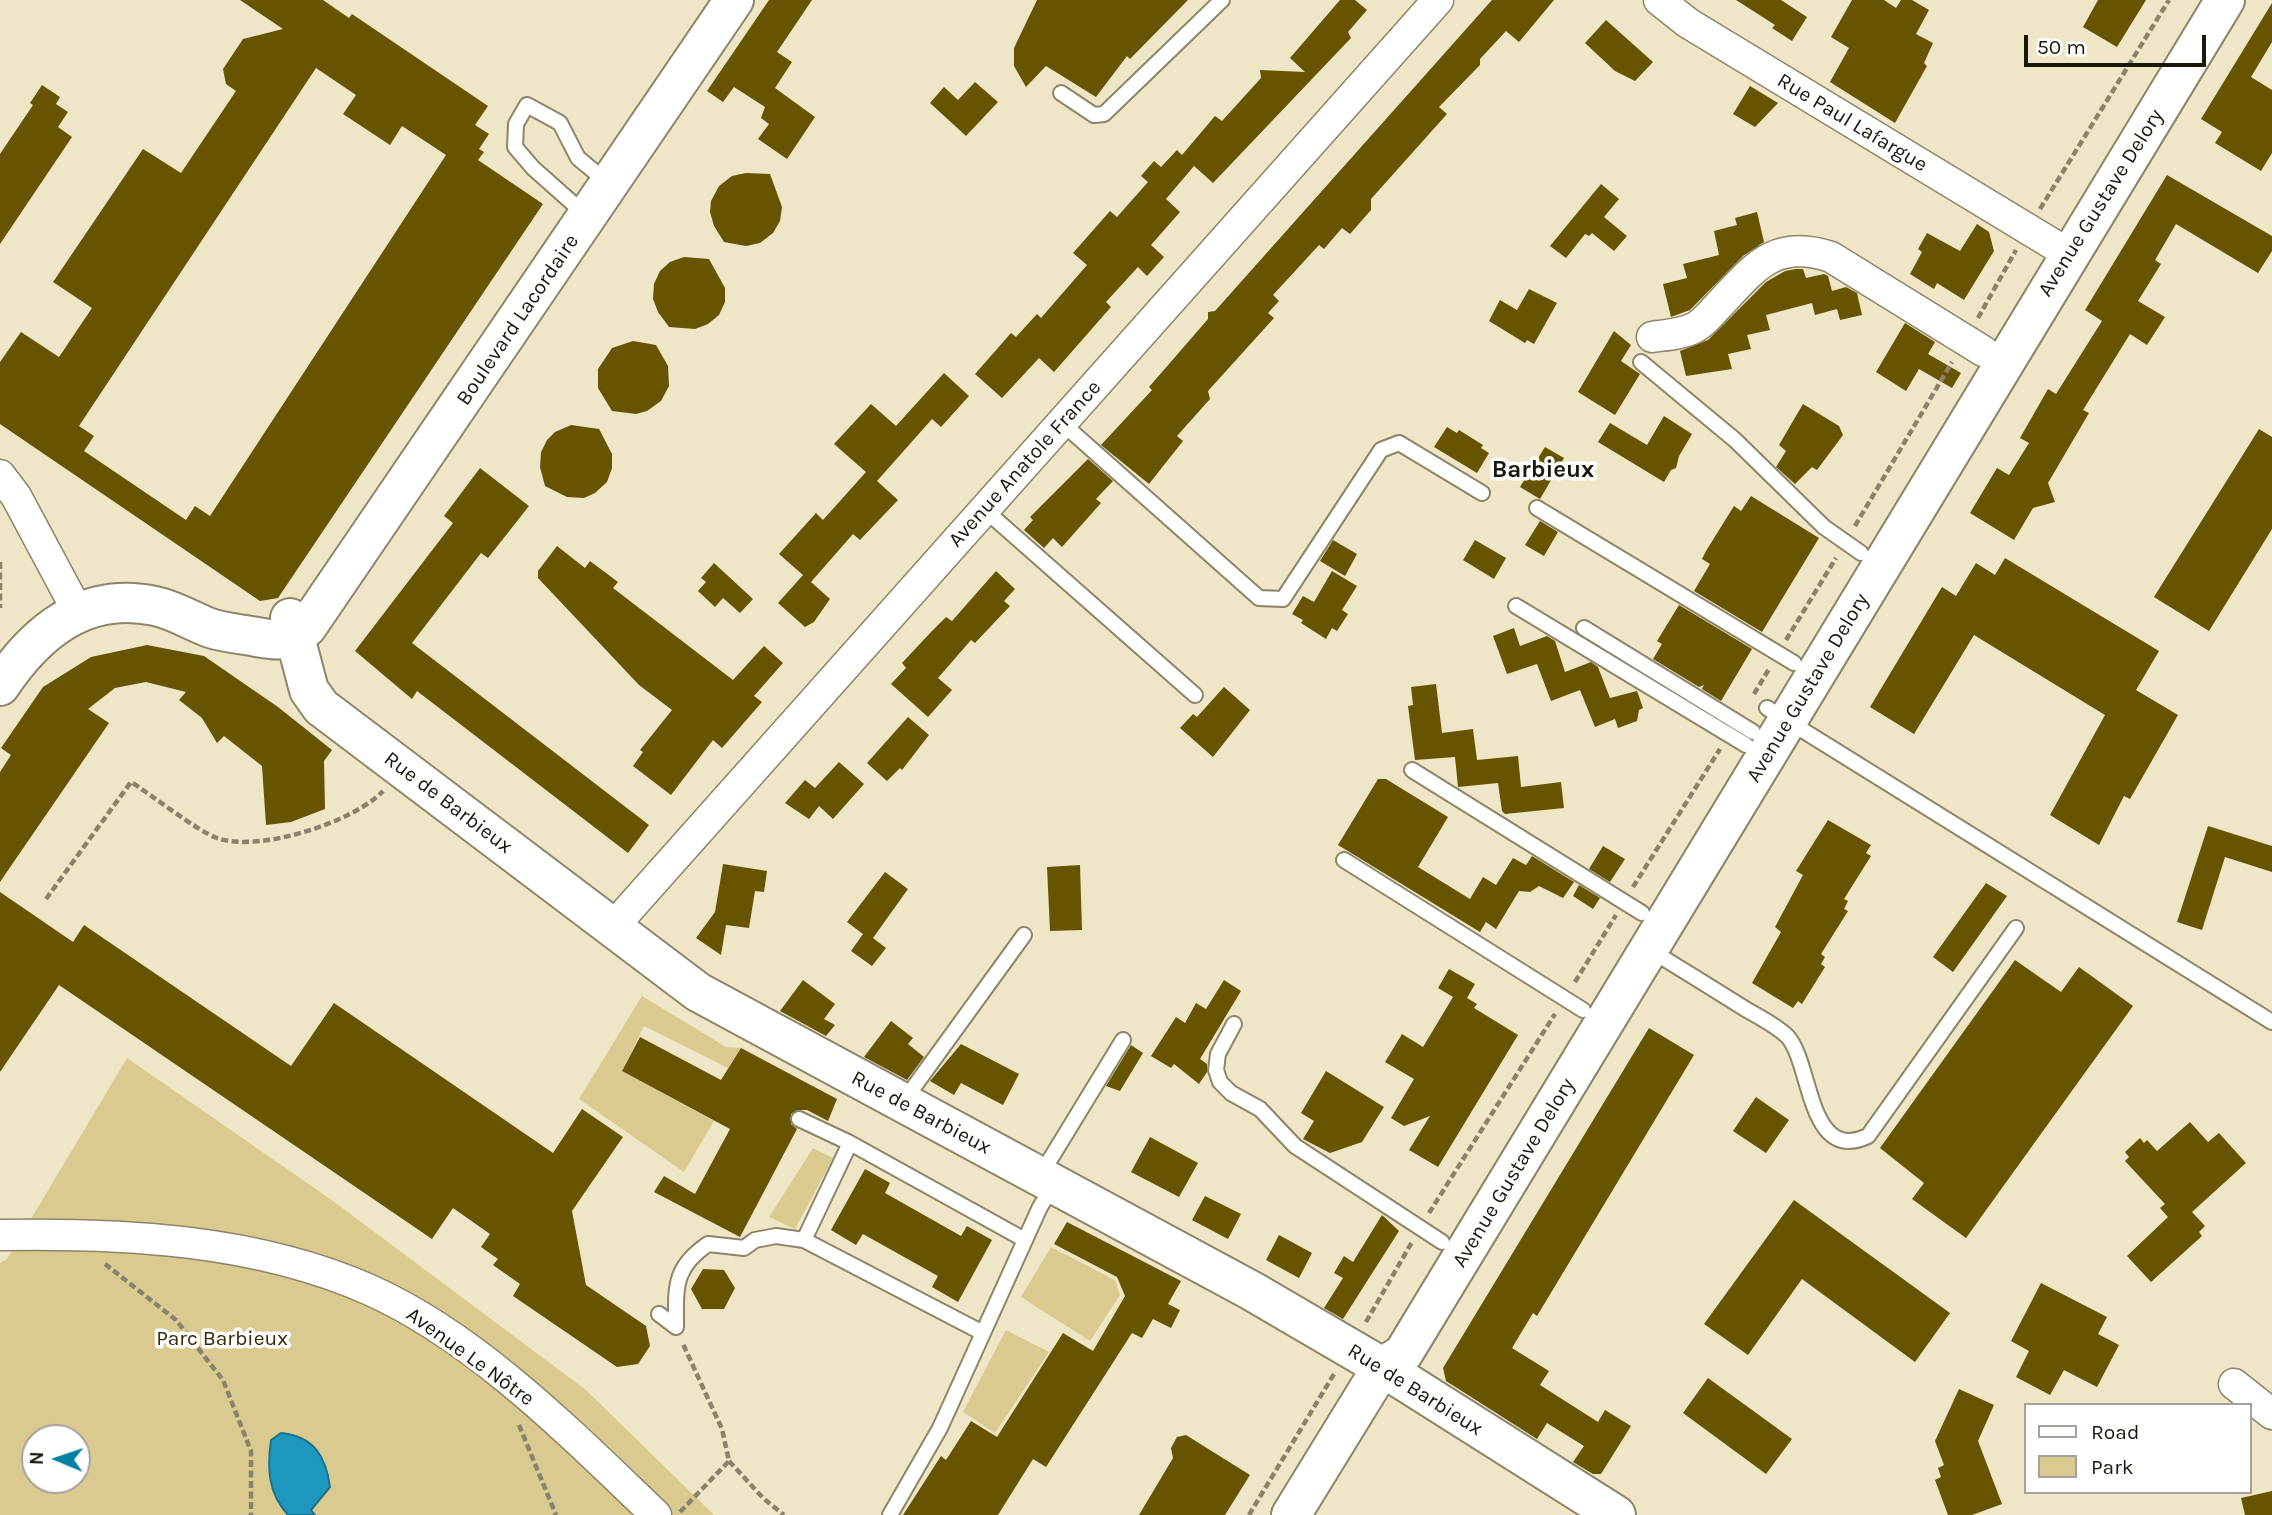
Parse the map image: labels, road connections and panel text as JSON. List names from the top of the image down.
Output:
{
  "streets": {
    "main road": ["Avenue Gustave Delory", "Boulevard Lacordaire", "Rue de Barbieux"],
    "street": ["Rue Paul Lafargue", "Avenue Anatole France", "Avenue Le Nôtre"]
  },
  "crossings": [
    ["Rue Paul Lafargue", "Avenue Gustave Delory"],
    ["Avenue Gustave Delory", "Rue de Barbieux"],
    ["Boulevard Lacordaire", "Rue de Barbieux"],
    ["Avenue Anatole France", "Rue de Barbieux"]
  ],
  "districts": ["Barbieux"],
  "parks": ["Parc Barbieux"],
  "legend": ["Road", "Park"],
  "scale_bar": "50 m",
  "north": "left"
}
